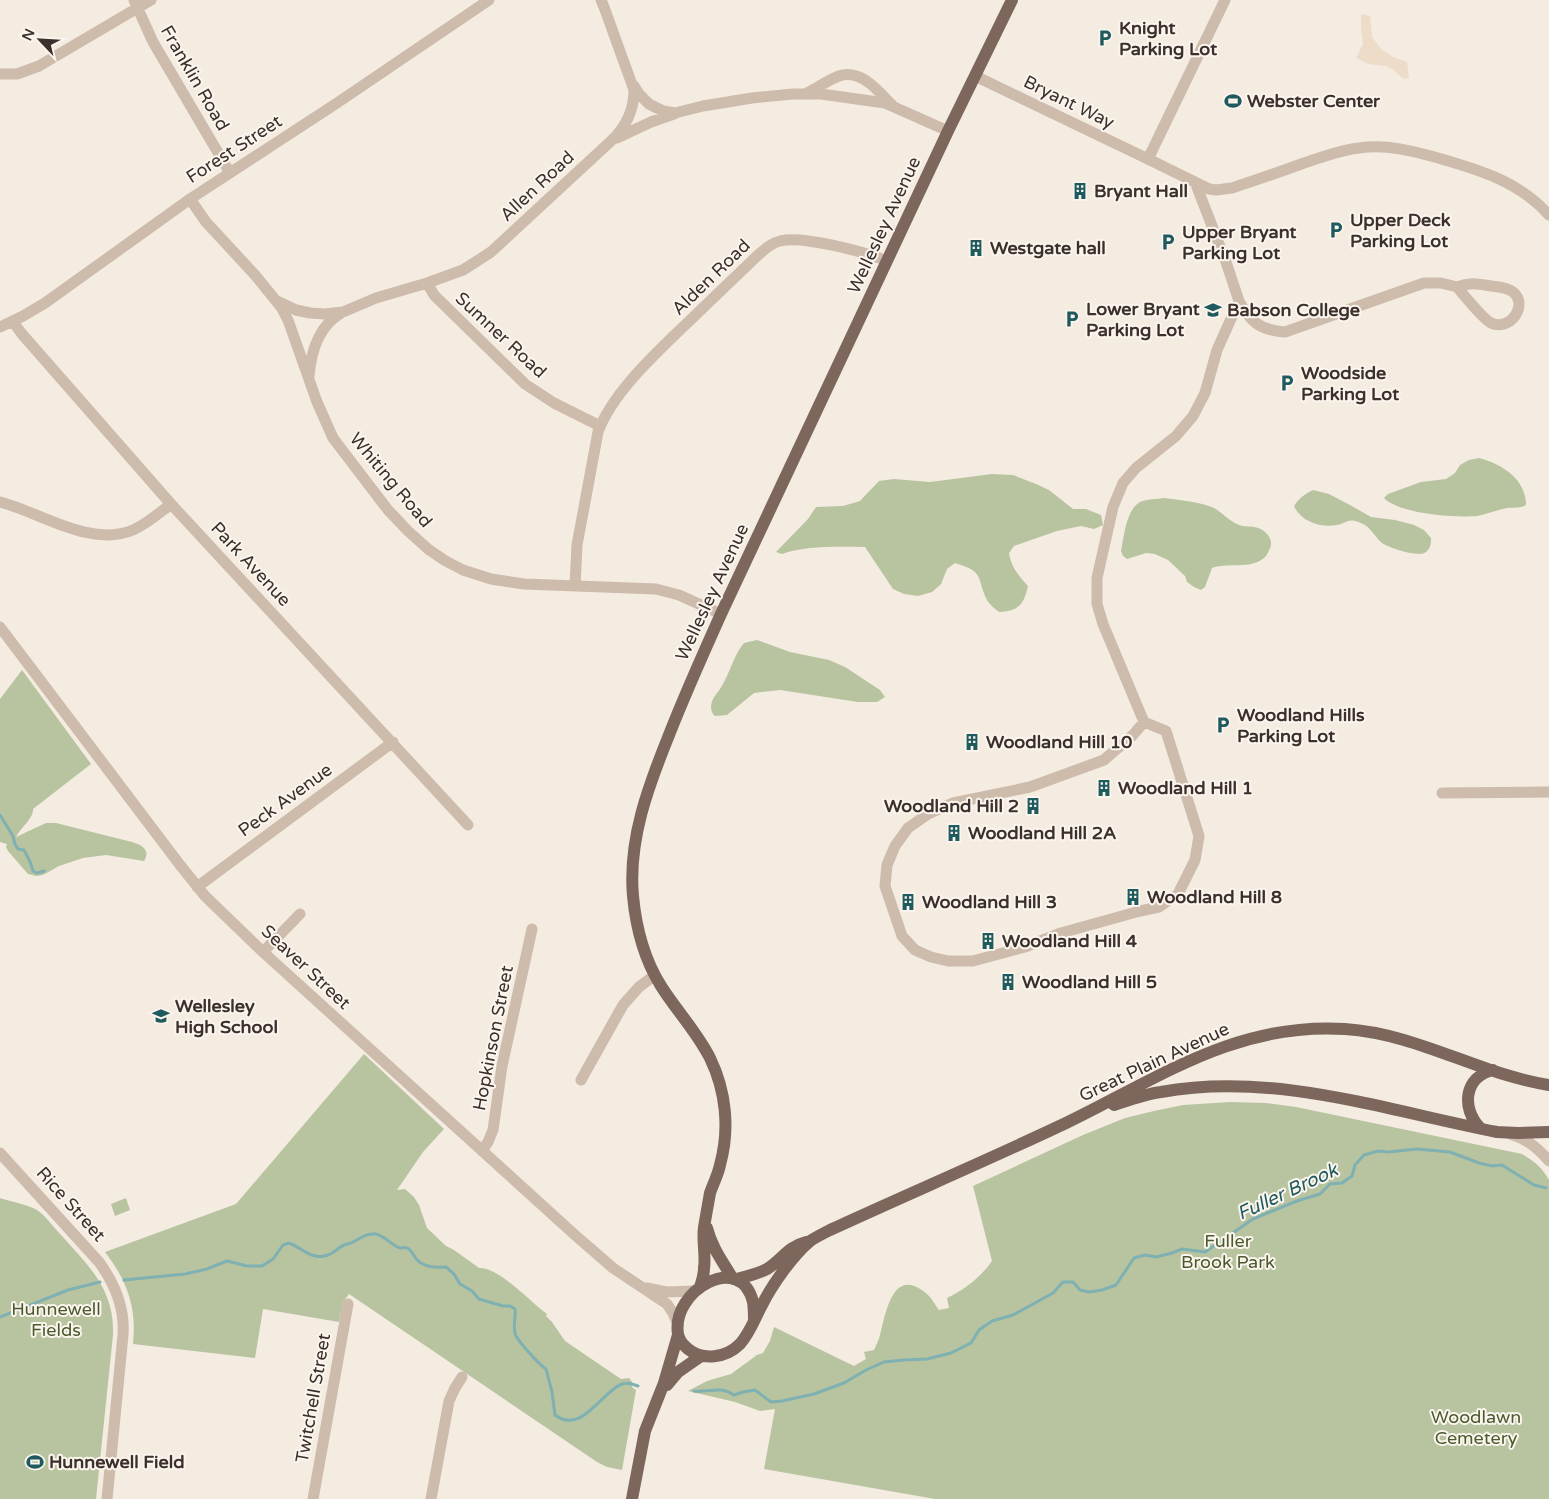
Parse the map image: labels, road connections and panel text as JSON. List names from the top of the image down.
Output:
{
  "streets": {
    "main road": ["Wellesley Avenue", "Great Plain Avenue"],
    "street": [
      "Franklin Road",
      "Bryant Way",
      "Forest Street",
      "Allen Road",
      "Alden Road",
      "Sumner Road",
      "Whiting Road",
      "Park Avenue",
      "Peck Avenue",
      "Seaver Street",
      "Hopkinson Street",
      "Rice Street",
      "Twitchell Street"
    ]
  },
  "crossings": [
    ["Franklin Road", "Forest Street"],
    ["Bryant Way", "Wellesley Avenue"],
    ["Forest Street", "Whiting Road"],
    ["Forest Street", "Park Avenue"],
    ["Allen Road", "Sumner Road"],
    ["Allen Road", "Whiting Road"],
    ["Wellesley Avenue", "Alden Road"],
    ["Wellesley Avenue", "Whiting Road"],
    ["Wellesley Avenue", "Seaver Street"],
    ["Wellesley Avenue", "Great Plain Avenue"],
    ["Alden Road", "Sumner Road"],
    ["Park Avenue", "Peck Avenue"],
    ["Peck Avenue", "Seaver Street"],
    ["Seaver Street", "Hopkinson Street"],
    ["Seaver Street", "Great Plain Avenue"]
  ],
  "water": ["Fuller Brook"],
  "parks": ["Fuller Brook Park", "Hunnewell Fields", "Woodlawn Cemetery"],
  "places": {
    "parking": [
      "Knight Parking Lot",
      "Upper Deck Parking Lot",
      "Upper Bryant Parking Lot",
      "Lower Bryant Parking Lot",
      "Woodside Parking Lot",
      "Woodland Hills Parking Lot"
    ],
    "sports": ["Webster Center", "Hunnewell Field"],
    "building": [
      "Bryant Hall",
      "Westgate hall",
      "Woodland Hill 10",
      "Woodland Hill 1",
      "Woodland Hill 2",
      "Woodland Hill 2A",
      "Woodland Hill 8",
      "Woodland Hill 3",
      "Woodland Hill 4",
      "Woodland Hill 5"
    ],
    "school or university": ["Babson College", "Wellesley High School"]
  },
  "north": "top left"
}
